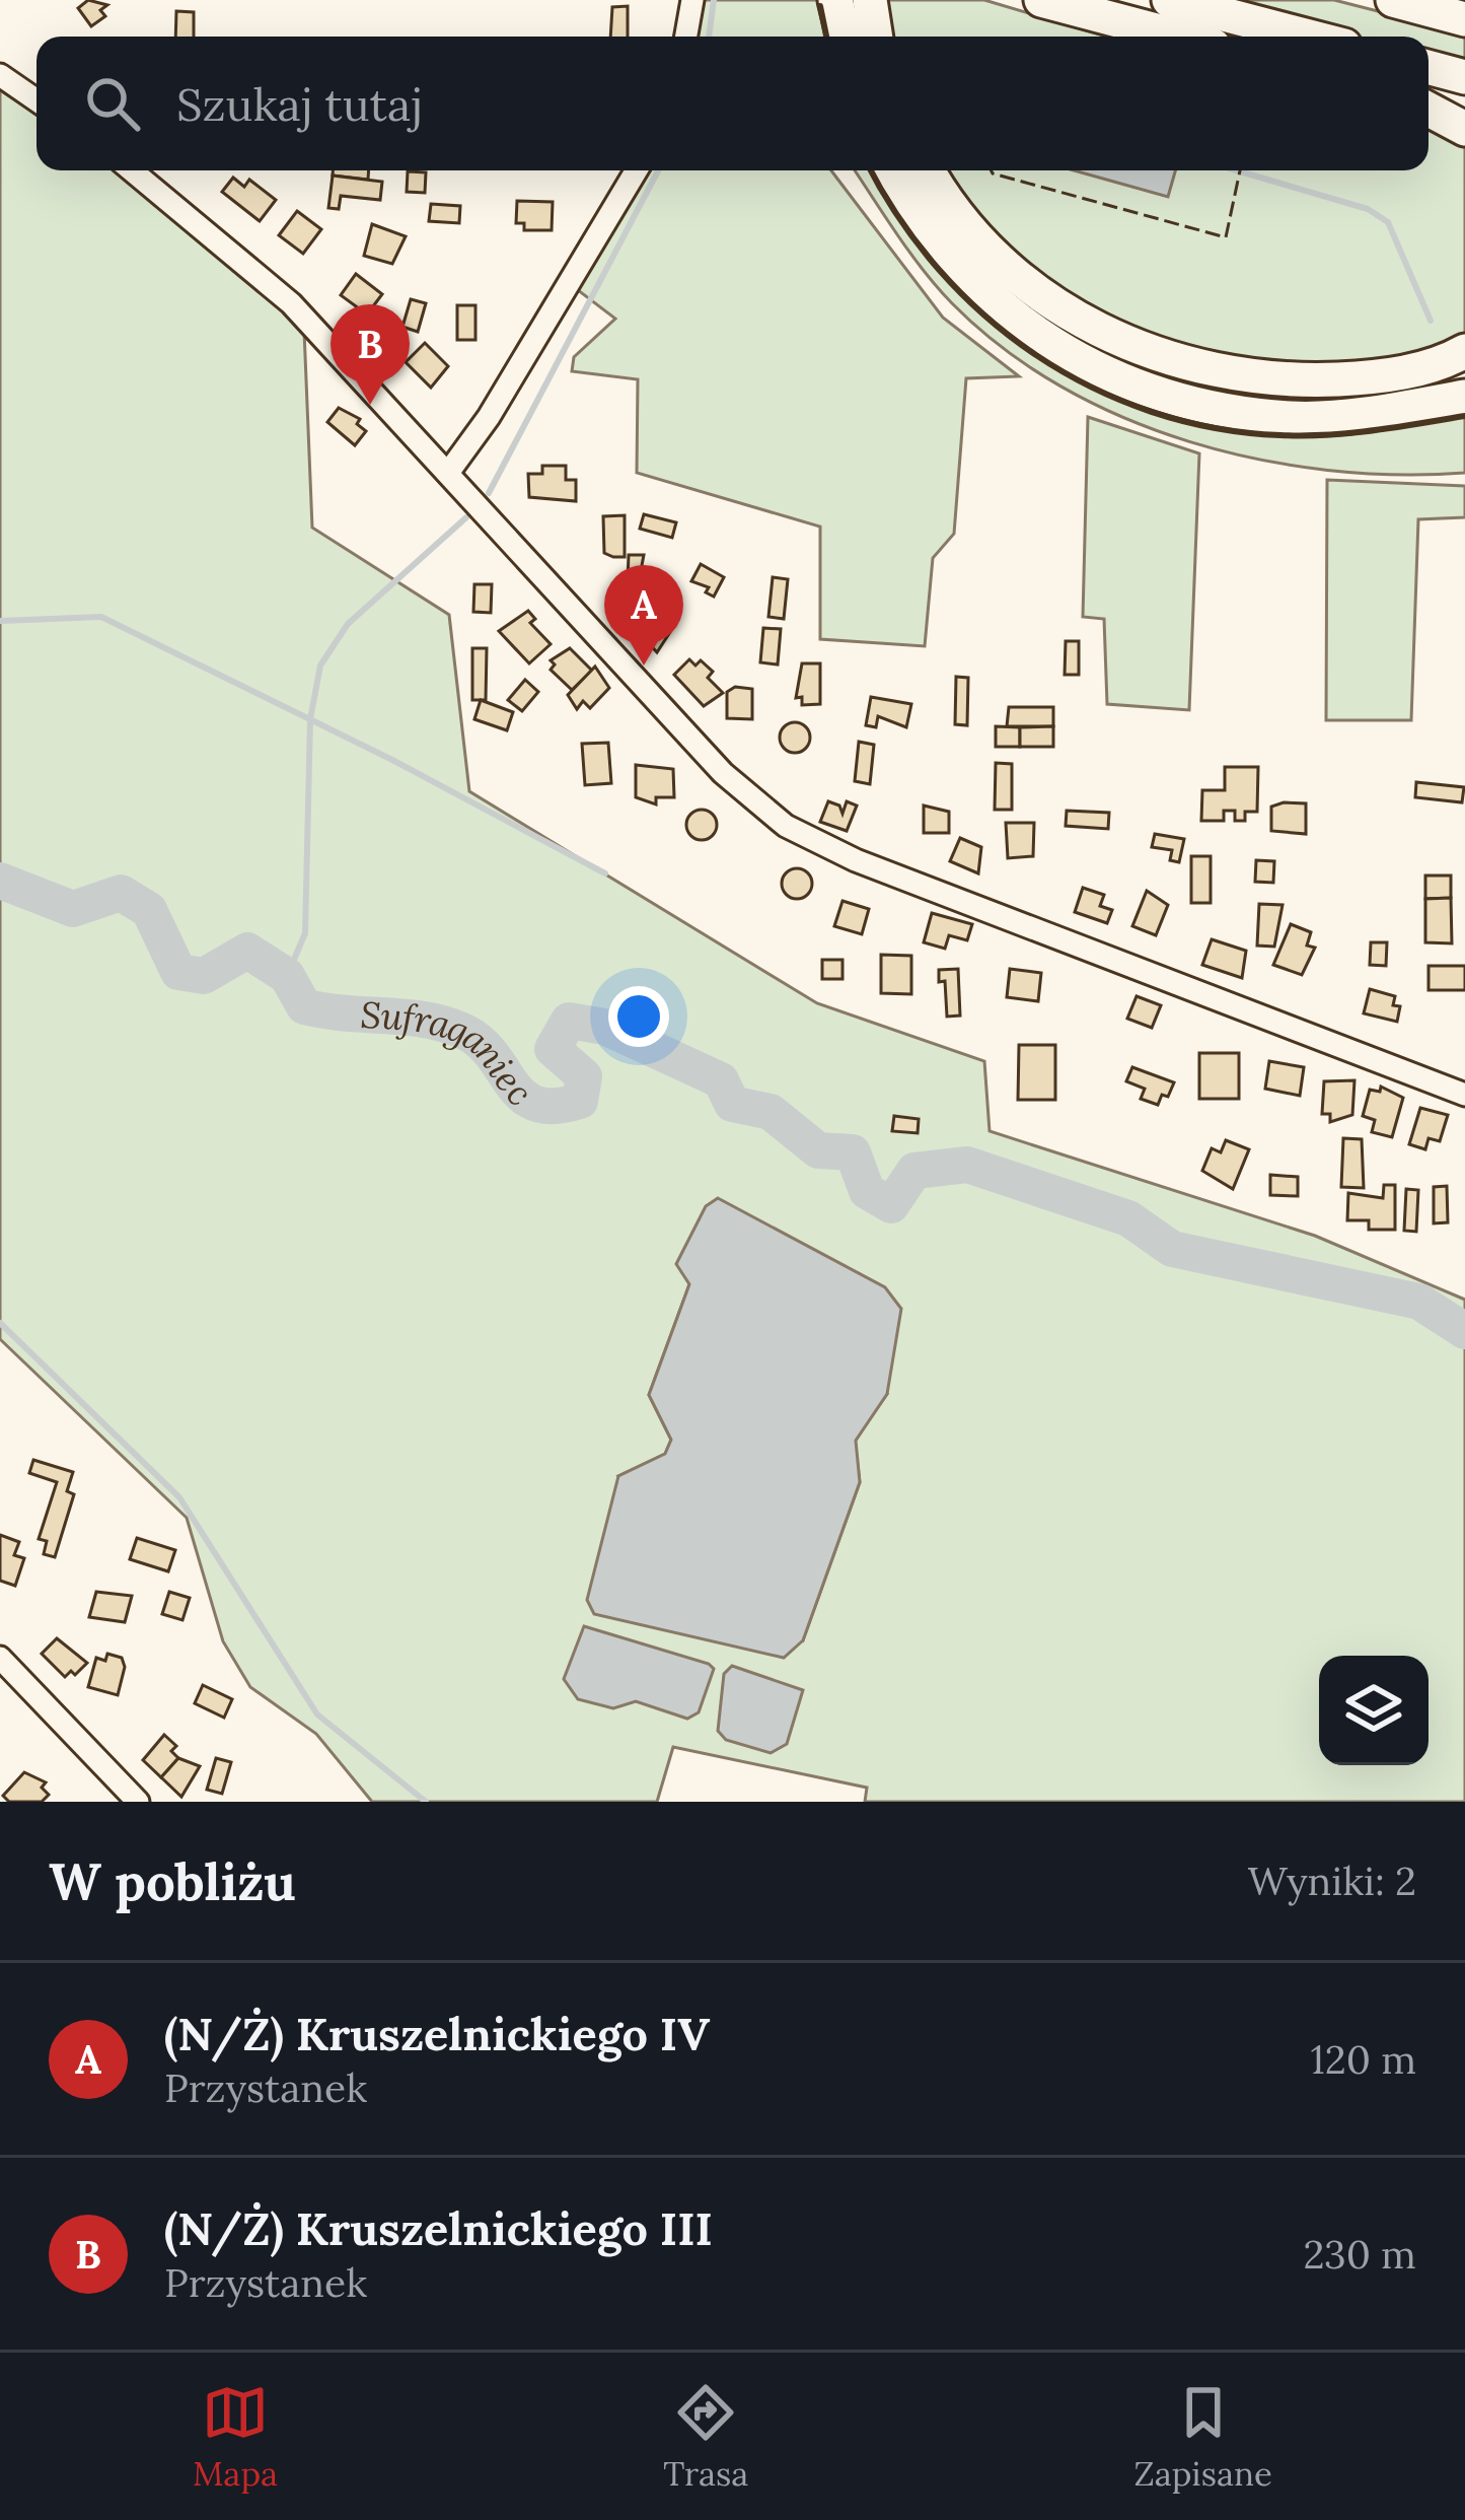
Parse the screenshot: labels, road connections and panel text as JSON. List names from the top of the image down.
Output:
{
  "water": ["Sufraganiec"],
  "page": {
    "search": "Szukaj tutaj",
    "pins": ["B", "A"],
    "heading": ["W pobliżu", "Wyniki: 2"],
    "list": [
      {
        "mark": "A",
        "name": "(N/Ż) Kruszelnickiego IV",
        "note": "Przystanek",
        "value": "120 m"
      },
      {
        "mark": "B",
        "name": "(N/Ż) Kruszelnickiego III",
        "note": "Przystanek",
        "value": "230 m"
      }
    ],
    "nav": ["Mapa", "Trasa", "Zapisane"]
  }
}
